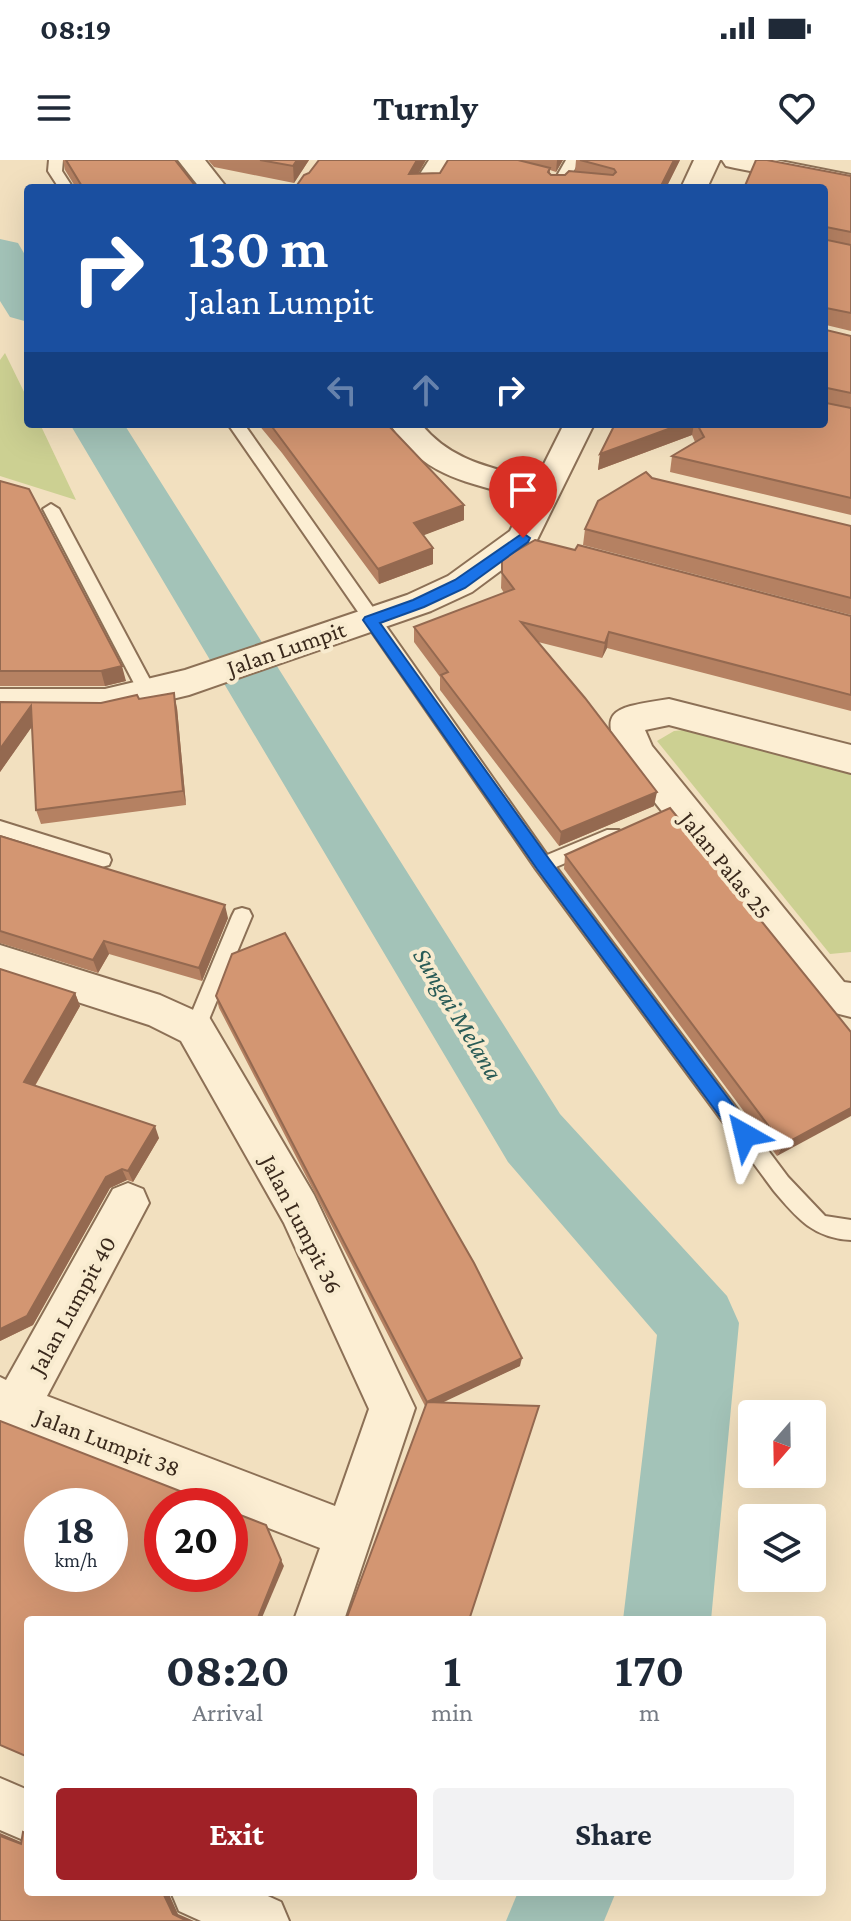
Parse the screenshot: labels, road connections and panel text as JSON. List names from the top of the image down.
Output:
{
  "streets": {
    "street": [
      "Jalan Lumpit",
      "Jalan Palas 25",
      "Jalan Lumpit 36",
      "Jalan Lumpit 40",
      "Jalan Lumpit 38"
    ]
  },
  "crossings": [
    ["Jalan Lumpit 36", "Jalan Lumpit 38"],
    ["Jalan Lumpit 40", "Jalan Lumpit 38"]
  ],
  "water": ["Sungai Melana"],
  "north": "bottom",
  "page": {
    "status": "08:19",
    "header": "Turnly",
    "turn": ["130 m", "Jalan Lumpit"],
    "speed": "18 km/h",
    "limit": "20",
    "eta": [
      "08:20",
      "Arrival",
      "1",
      "min",
      "170",
      "m"
    ],
    "buttons": ["Exit", "Share"]
  }
}
